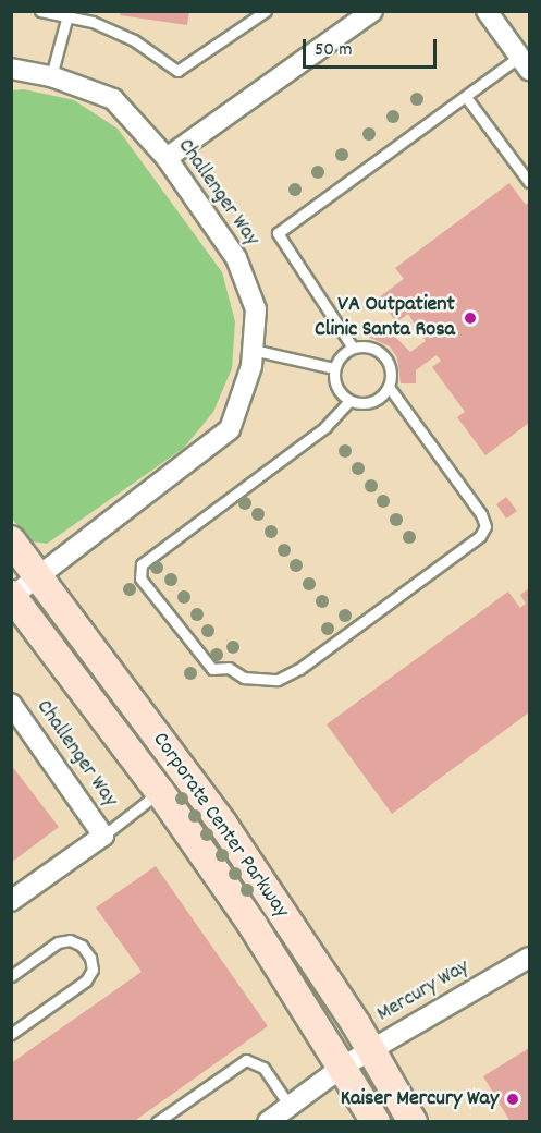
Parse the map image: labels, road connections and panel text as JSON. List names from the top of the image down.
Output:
{
  "streets": {
    "street": ["Challenger Way", "Corporate Center Parkway", "Mercury Way"]
  },
  "crossings": [
    ["Challenger Way", "Corporate Center Parkway"],
    ["Corporate Center Parkway", "Mercury Way"]
  ],
  "places": ["VA Outpatient Clinic Santa Rosa", "Kaiser Mercury Way"],
  "scale_bar": "50 m"
}
